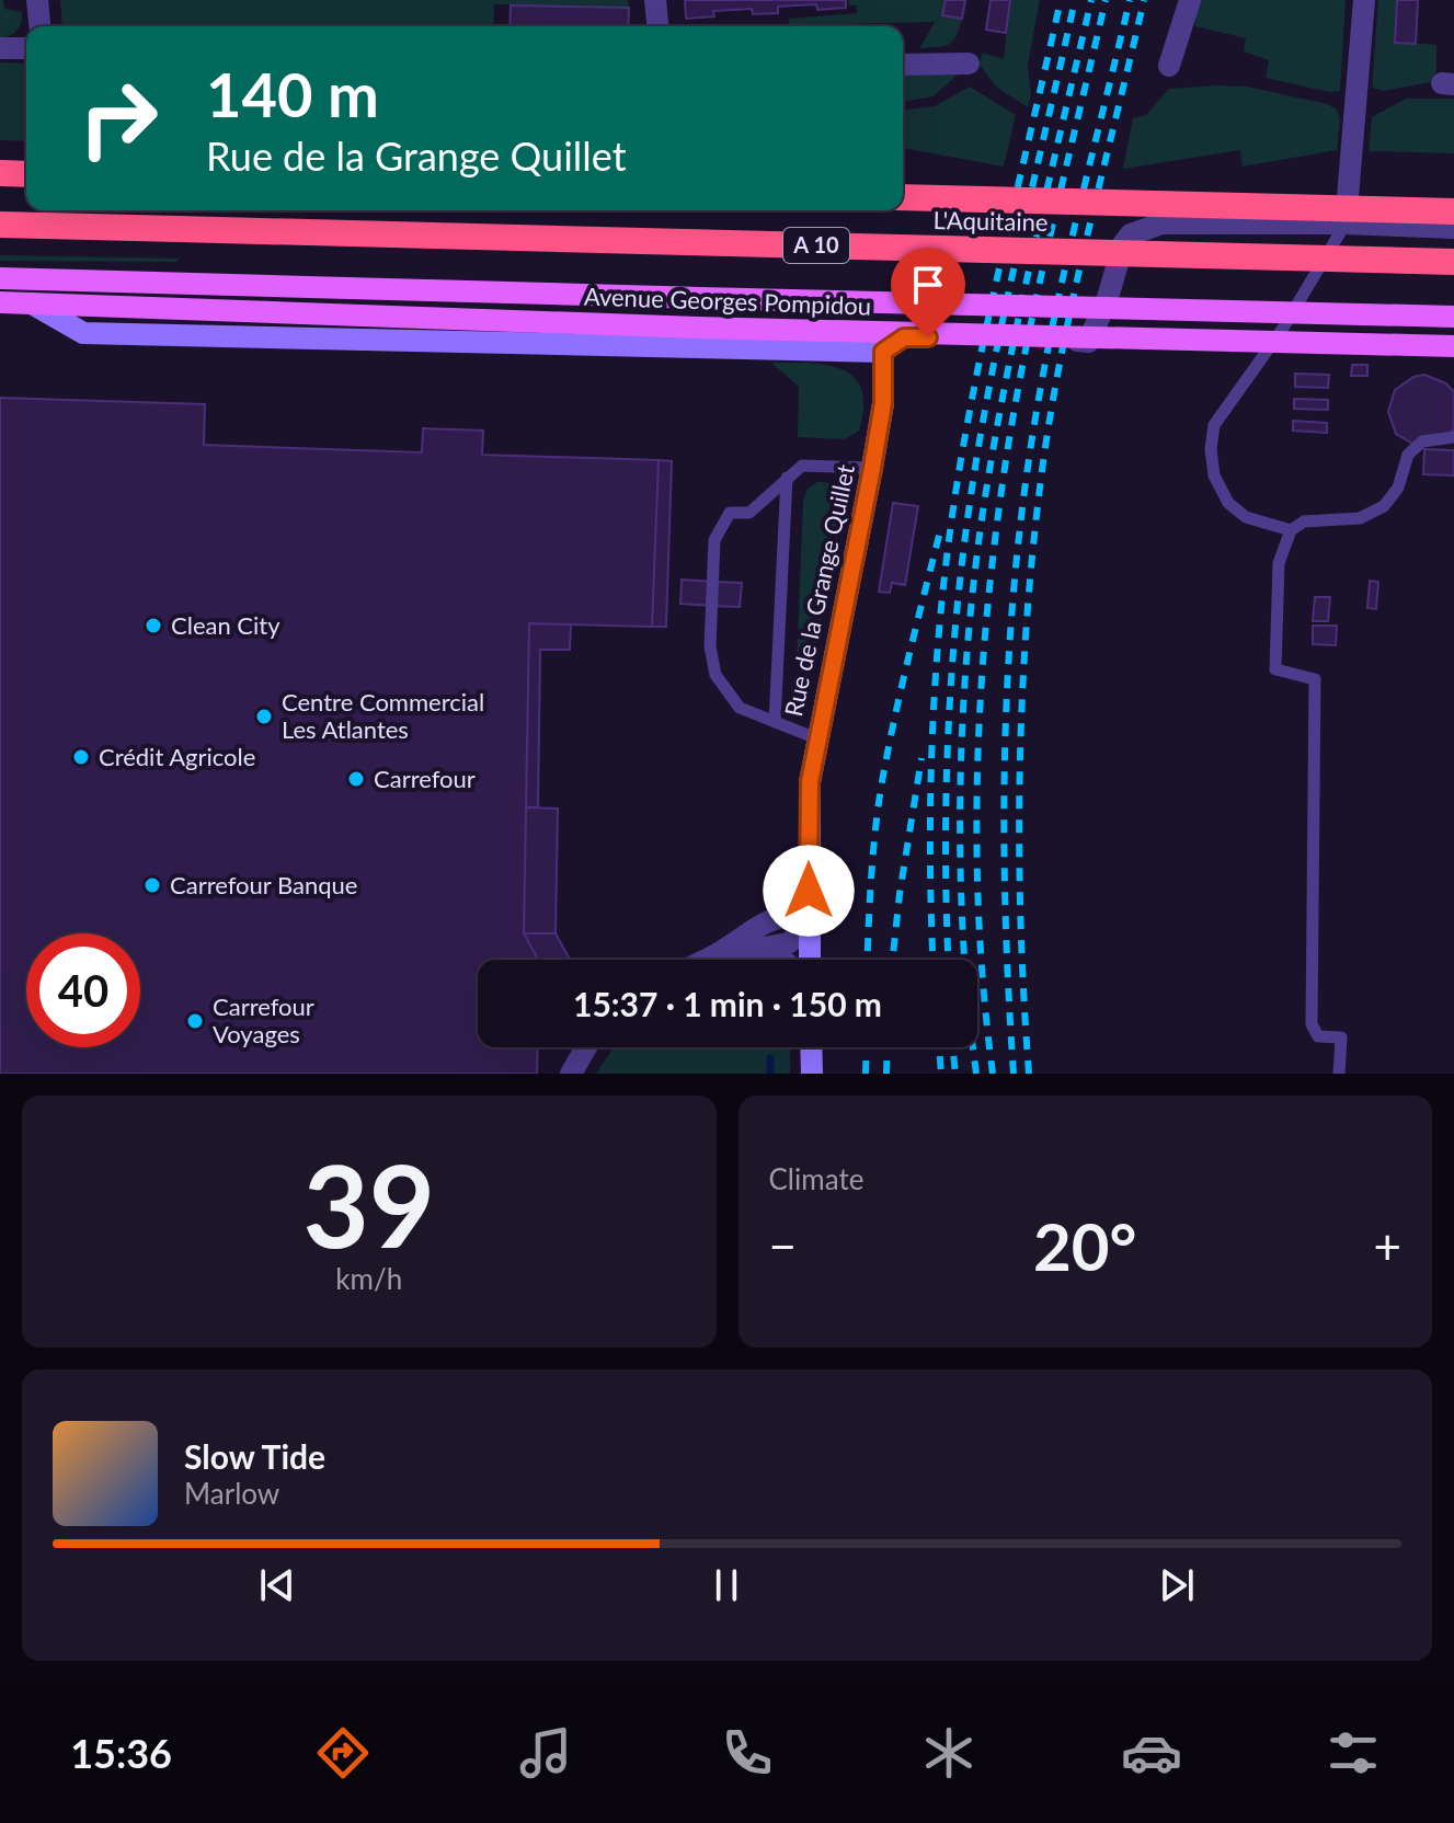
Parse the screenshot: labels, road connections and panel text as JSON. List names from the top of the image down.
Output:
{
  "streets": {
    "highway": ["L'Aquitaine", "A 10"],
    "main road": ["Avenue Georges Pompidou"],
    "street": ["Rue de la Grange Quillet"]
  },
  "places": [
    "Clean City",
    "Centre Commercial Les Atlantes",
    "Crédit Agricole",
    "Carrefour",
    "Carrefour Banque",
    "Carrefour Voyages"
  ],
  "page": {
    "turn": ["140 m", "Rue de la Grange Quillet"],
    "limit": "40",
    "trip": "15:37 · 1 min · 150 m",
    "tile": [
      ["39", "km/h"],
      "Climate"
    ],
    "heat": ["−", "20°", "+"],
    "song": ["Slow Tide", "Marlow"],
    "tabs": "15:36"
  }
}
